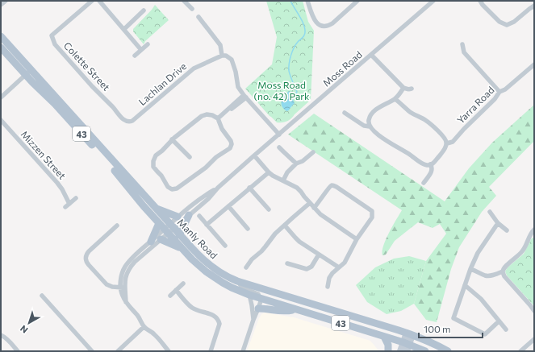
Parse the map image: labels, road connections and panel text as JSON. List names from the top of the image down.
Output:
{
  "streets": {
    "main road": ["43", "Manly Road"],
    "street": [
      "Colette Street",
      "Moss Road",
      "Lachlan Drive",
      "Yarra Road",
      "Mizzen Street"
    ]
  },
  "crossings": [
    ["Colette Street", "Lachlan Drive"],
    ["Moss Road", "Manly Road"]
  ],
  "parks": ["Moss Road (no. 42) Park"],
  "scale_bar": "100 m",
  "north": "bottom left"
}
